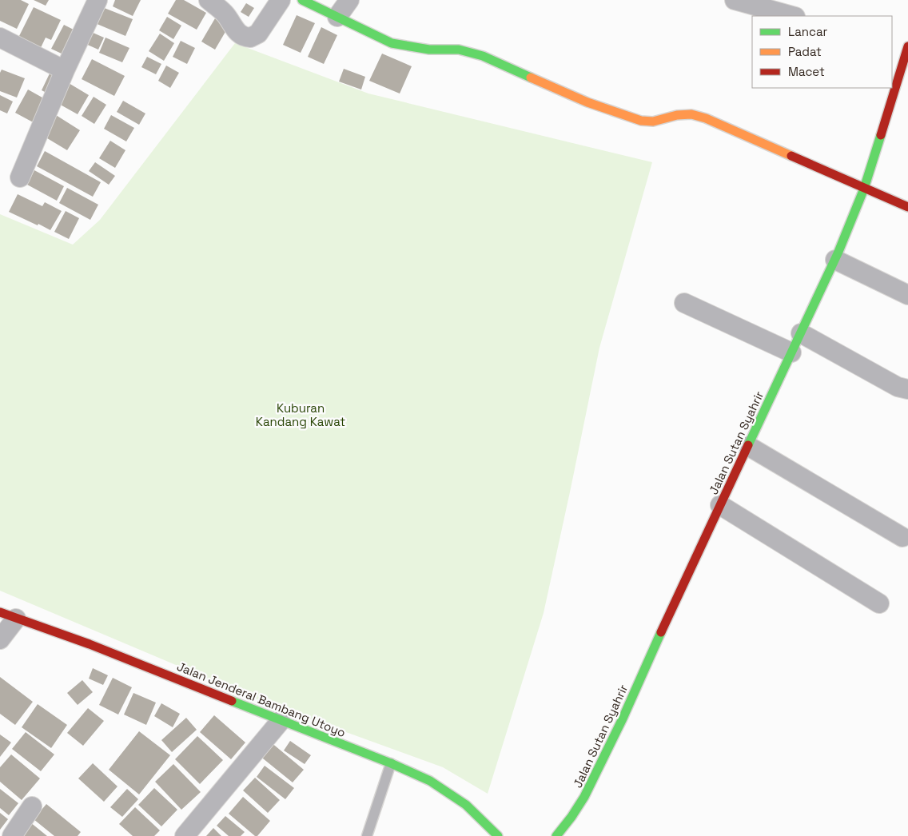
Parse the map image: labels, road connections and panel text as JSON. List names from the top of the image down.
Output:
{
  "streets": {
    "street": ["Jalan Sutan Syahrir", "Jalan Jenderal Bambang Utoyo"]
  },
  "parks": ["Kuburan Kandang Kawat"],
  "legend": ["Lancar", "Padat", "Macet"]
}
